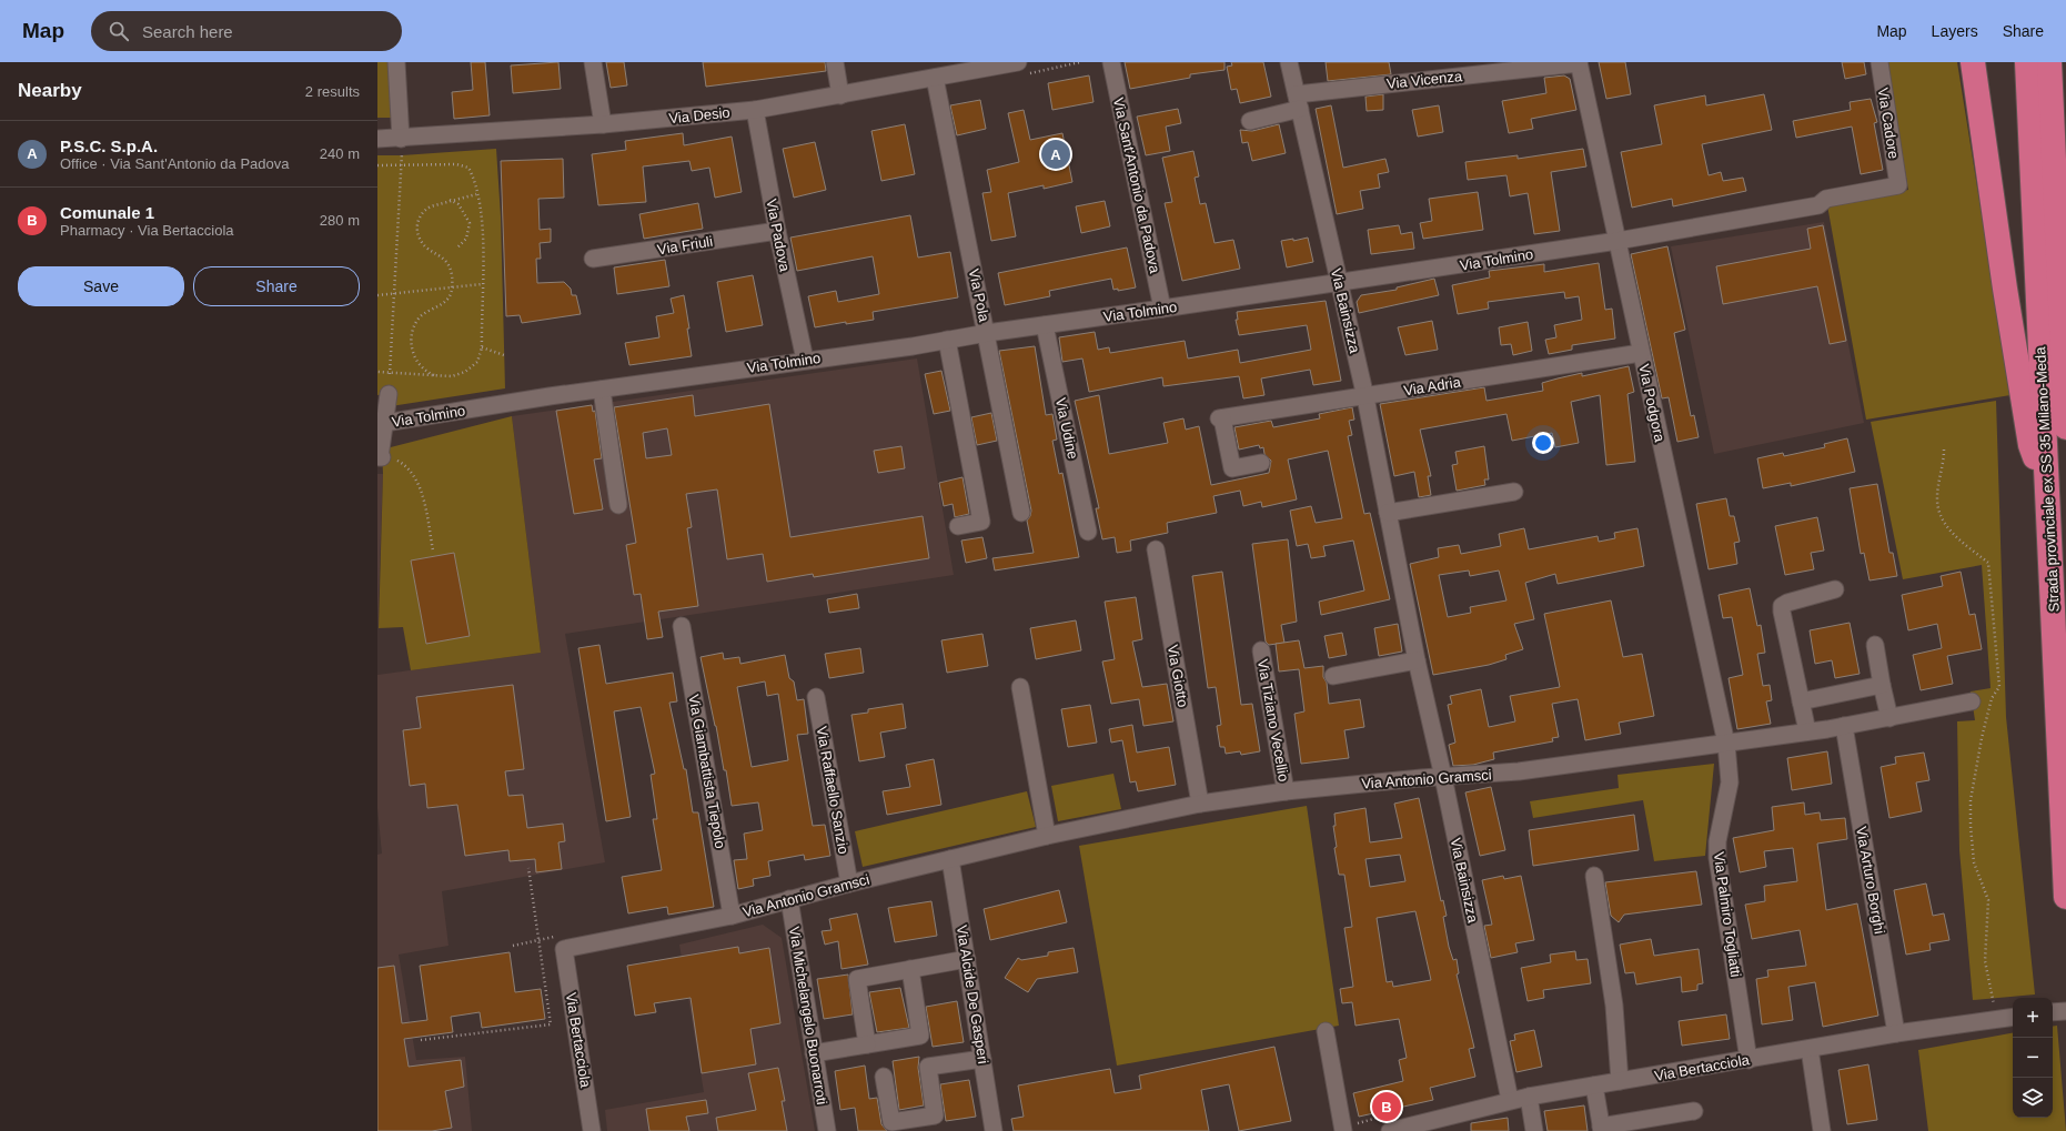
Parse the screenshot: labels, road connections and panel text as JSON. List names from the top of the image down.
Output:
{
  "streets": {
    "highway": ["Strada provinciale ex SS 35 Milano-Meda"],
    "street": [
      "Via Vicenza",
      "Via Desio",
      "Via Cadore",
      "Via Sant'Antonio da Padova",
      "Via Padova",
      "Via Friuli",
      "Via Tolmino",
      "Via Pola",
      "Via Bainsizza",
      "Via Adria",
      "Via Podgora",
      "Via Udine",
      "Via Giotto",
      "Via Tiziano Vecellio",
      "Via Giambattista Tiepolo",
      "Via Antonio Gramsci",
      "Via Raffaello Sanzio",
      "Via Arturo Borghi",
      "Via Palmiro Togliatti",
      "Via Alcide De Gasperi",
      "Via Michelangelo Buonarroti",
      "Via Bertacciola"
    ]
  },
  "crossings": [
    ["Via Vicenza", "Via Bainsizza"],
    ["Via Vicenza", "Via Podgora"],
    ["Via Desio", "Via Padova"],
    ["Via Desio", "Via Pola"],
    ["Via Cadore", "Via Tolmino"],
    ["Via Sant'Antonio da Padova", "Via Tolmino"],
    ["Via Padova", "Via Friuli"],
    ["Via Padova", "Via Tolmino"],
    ["Via Tolmino", "Via Pola"],
    ["Via Tolmino", "Via Bainsizza"],
    ["Via Tolmino", "Via Podgora"],
    ["Via Tolmino", "Via Udine"],
    ["Via Bainsizza", "Via Adria"],
    ["Via Bainsizza", "Via Antonio Gramsci"],
    ["Via Bainsizza", "Via Bertacciola"],
    ["Via Adria", "Via Podgora"],
    ["Via Podgora", "Via Antonio Gramsci"],
    ["Via Podgora", "Via Palmiro Togliatti"],
    ["Via Giotto", "Via Antonio Gramsci"],
    ["Via Tiziano Vecellio", "Via Antonio Gramsci"],
    ["Via Giambattista Tiepolo", "Via Antonio Gramsci"],
    ["Via Antonio Gramsci", "Via Raffaello Sanzio"],
    ["Via Antonio Gramsci", "Via Arturo Borghi"],
    ["Via Antonio Gramsci", "Via Palmiro Togliatti"],
    ["Via Antonio Gramsci", "Via Alcide De Gasperi"],
    ["Via Antonio Gramsci", "Via Michelangelo Buonarroti"],
    ["Via Antonio Gramsci", "Via Bertacciola"],
    ["Via Arturo Borghi", "Via Bertacciola"],
    ["Via Palmiro Togliatti", "Via Bertacciola"]
  ],
  "page": {
    "header": "Map",
    "search": "Search here",
    "nav": ["Map", "Layers", "Share"],
    "heading": ["Nearby", "2 results"],
    "list": [
      {
        "mark": "A",
        "name": "P.S.C. S.p.A.",
        "note": "Office · Via Sant'Antonio da Padova",
        "value": "240 m"
      },
      {
        "mark": "B",
        "name": "Comunale 1",
        "note": "Pharmacy · Via Bertacciola",
        "value": "280 m"
      }
    ],
    "pins": ["A", "B"],
    "buttons": ["Save", "Share"],
    "map_buttons": ["+", "−"]
  }
}
